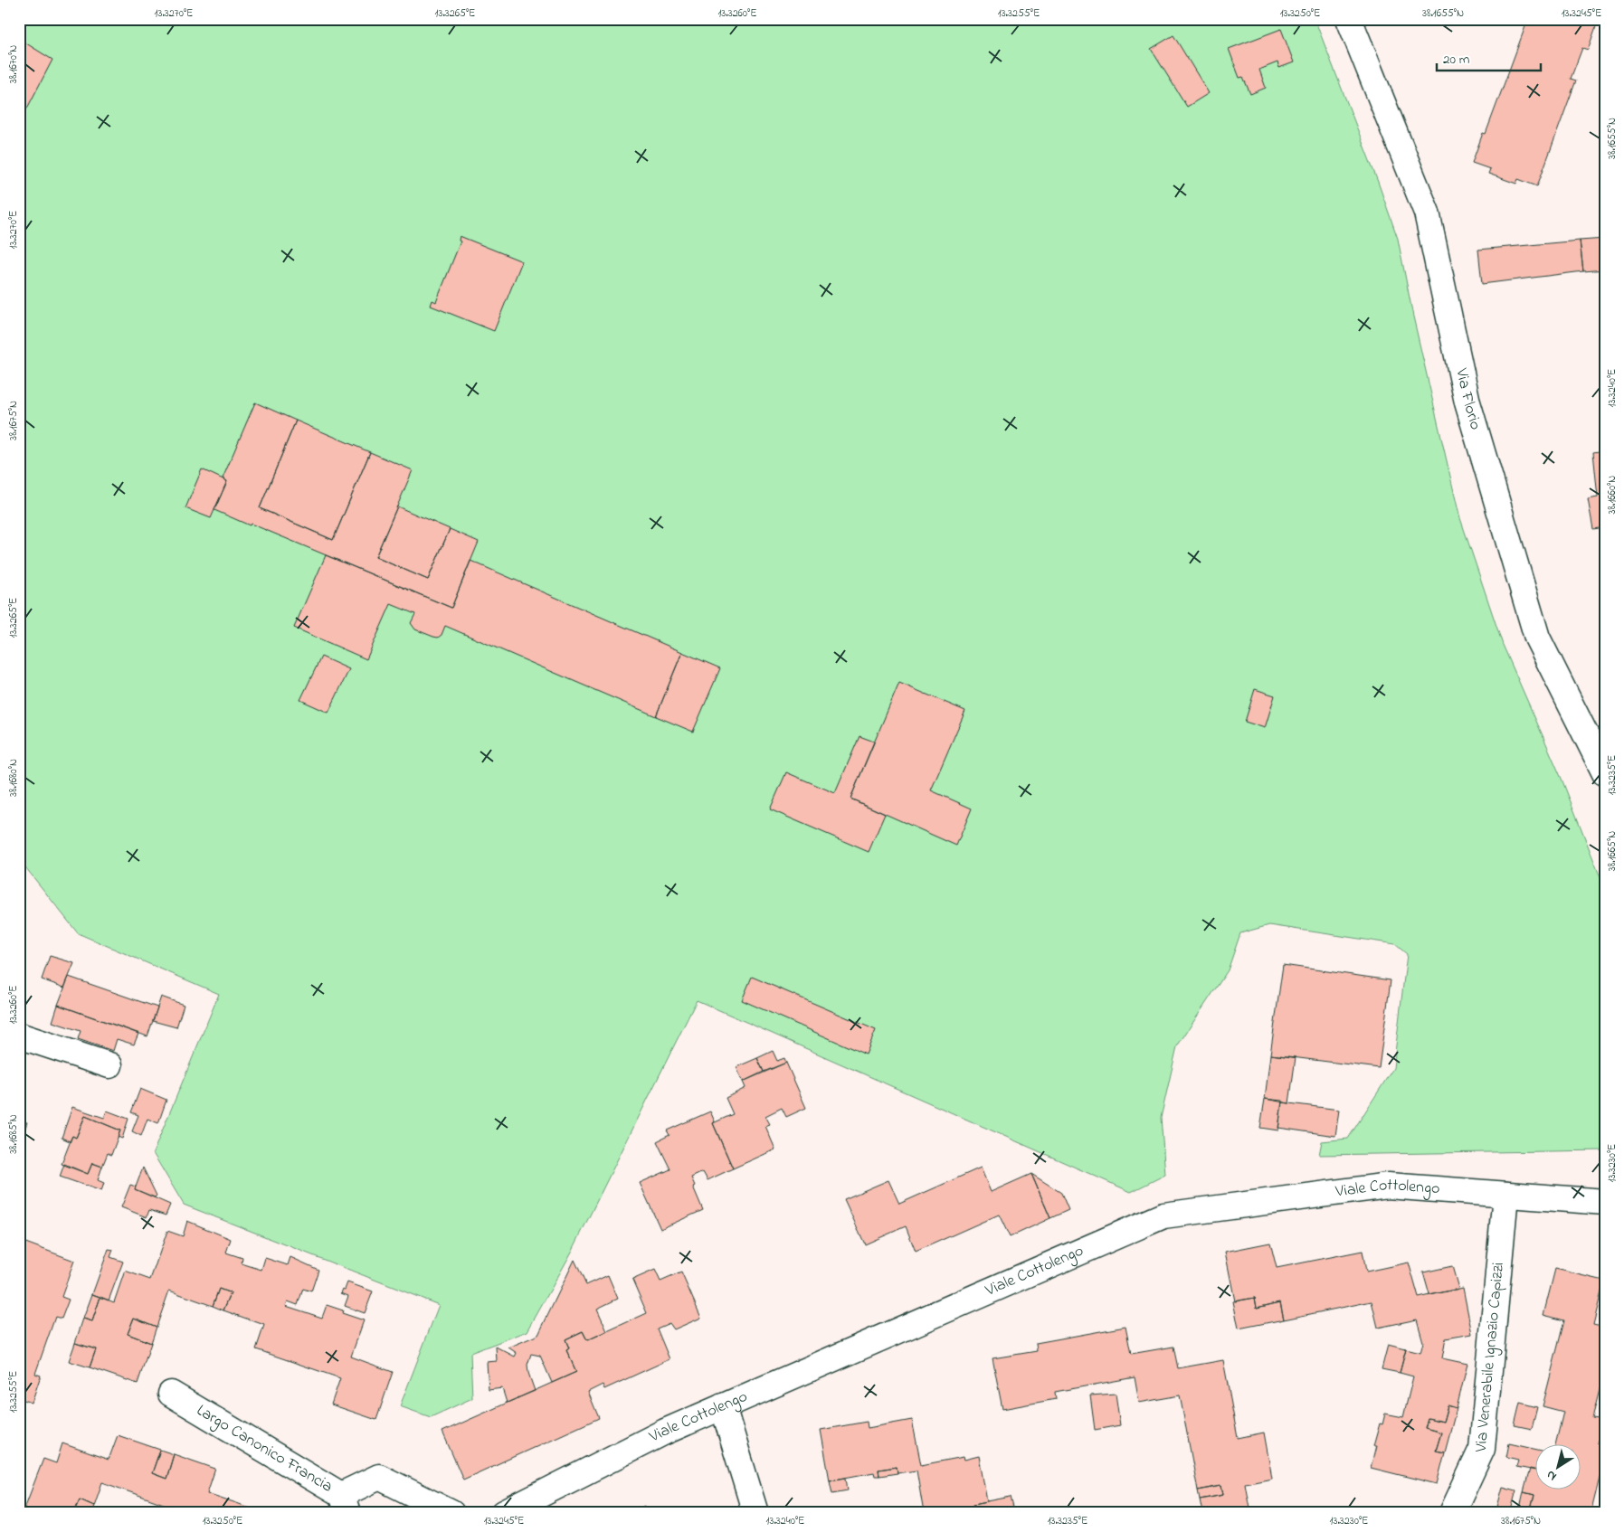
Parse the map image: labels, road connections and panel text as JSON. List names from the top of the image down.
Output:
{
  "streets": {
    "street": [
      "Via Florio",
      "Viale Cottolengo",
      "Via Venerabile Ignazio Capizzi",
      "Largo Canonico Francia"
    ]
  },
  "crossings": [
    ["Viale Cottolengo", "Via Venerabile Ignazio Capizzi"]
  ],
  "scale_bar": "20 m",
  "north": "bottom left",
  "coordinates": [
    "13.3270°E",
    "13.3265°E",
    "13.3260°E",
    "13.3255°E",
    "13.3250°E",
    "38.1655°N",
    "13.3245°E",
    "38.1670°N",
    "13.3240°E",
    "38.1675°N",
    "38.1660°N",
    "13.3235°E",
    "38.1680°N",
    "38.1665°N",
    "38.1685°N",
    "13.3230°E"
  ]
}
